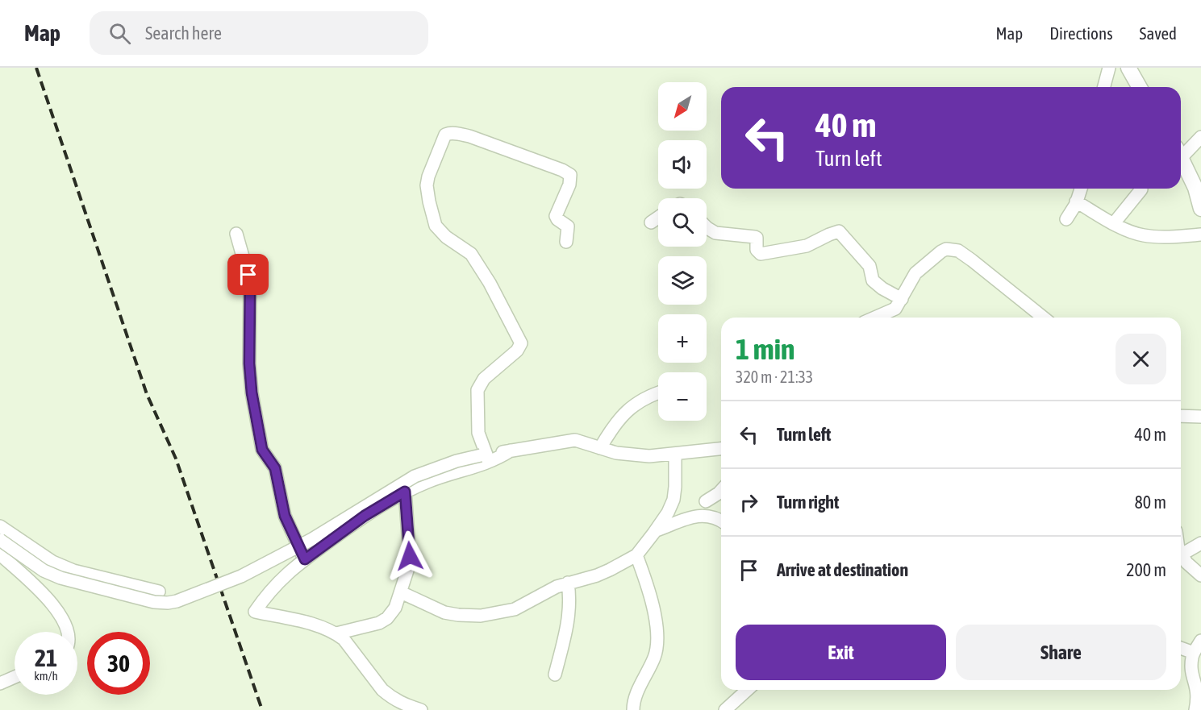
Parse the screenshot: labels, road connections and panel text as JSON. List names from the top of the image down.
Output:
{
  "north": "bottom left",
  "page": {
    "header": "Map",
    "search": "Search here",
    "nav": ["Map", "Directions", "Saved"],
    "map_buttons": ["+", "−"],
    "turn": ["40 m", "Turn left"],
    "heading": ["1 min", "320 m · 21:33"],
    "list": [
      {
        "name": "Turn left",
        "value": "40 m"
      },
      {
        "name": "Turn right",
        "value": "80 m"
      },
      {
        "name": "Arrive at destination",
        "value": "200 m"
      }
    ],
    "buttons": ["Exit", "Share"],
    "speed": "21 km/h",
    "limit": "30"
  }
}
